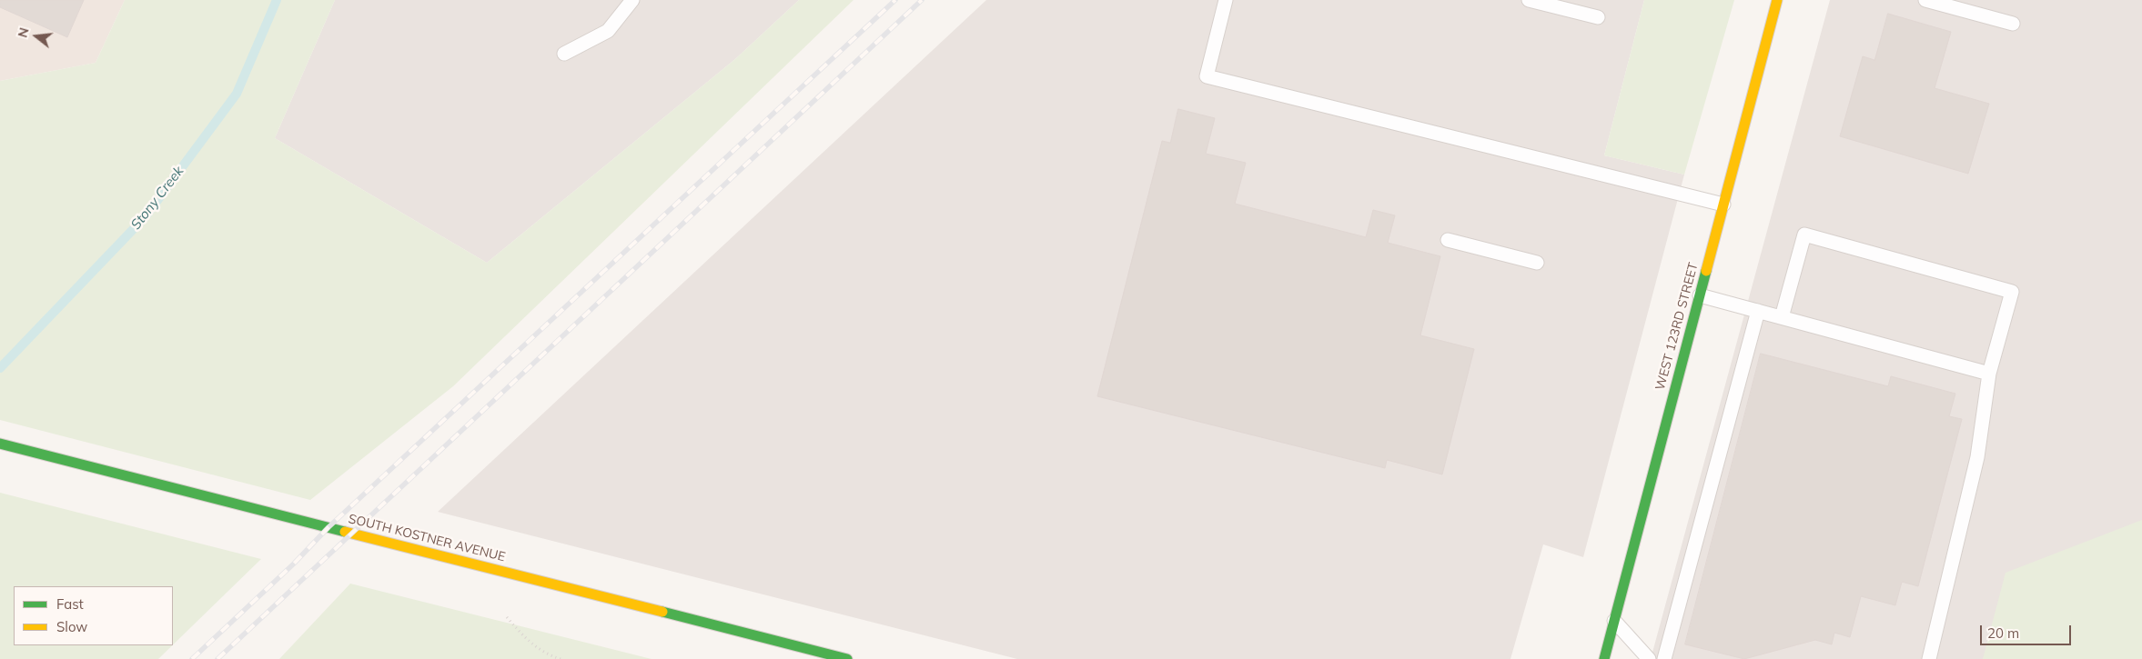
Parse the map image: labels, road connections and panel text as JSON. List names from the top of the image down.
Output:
{
  "streets": {
    "street": ["WEST 123RD STREET", "SOUTH KOSTNER AVENUE"]
  },
  "water": ["Stony Creek"],
  "legend": ["Fast", "Slow"],
  "scale_bar": "20 m",
  "north": "left"
}
